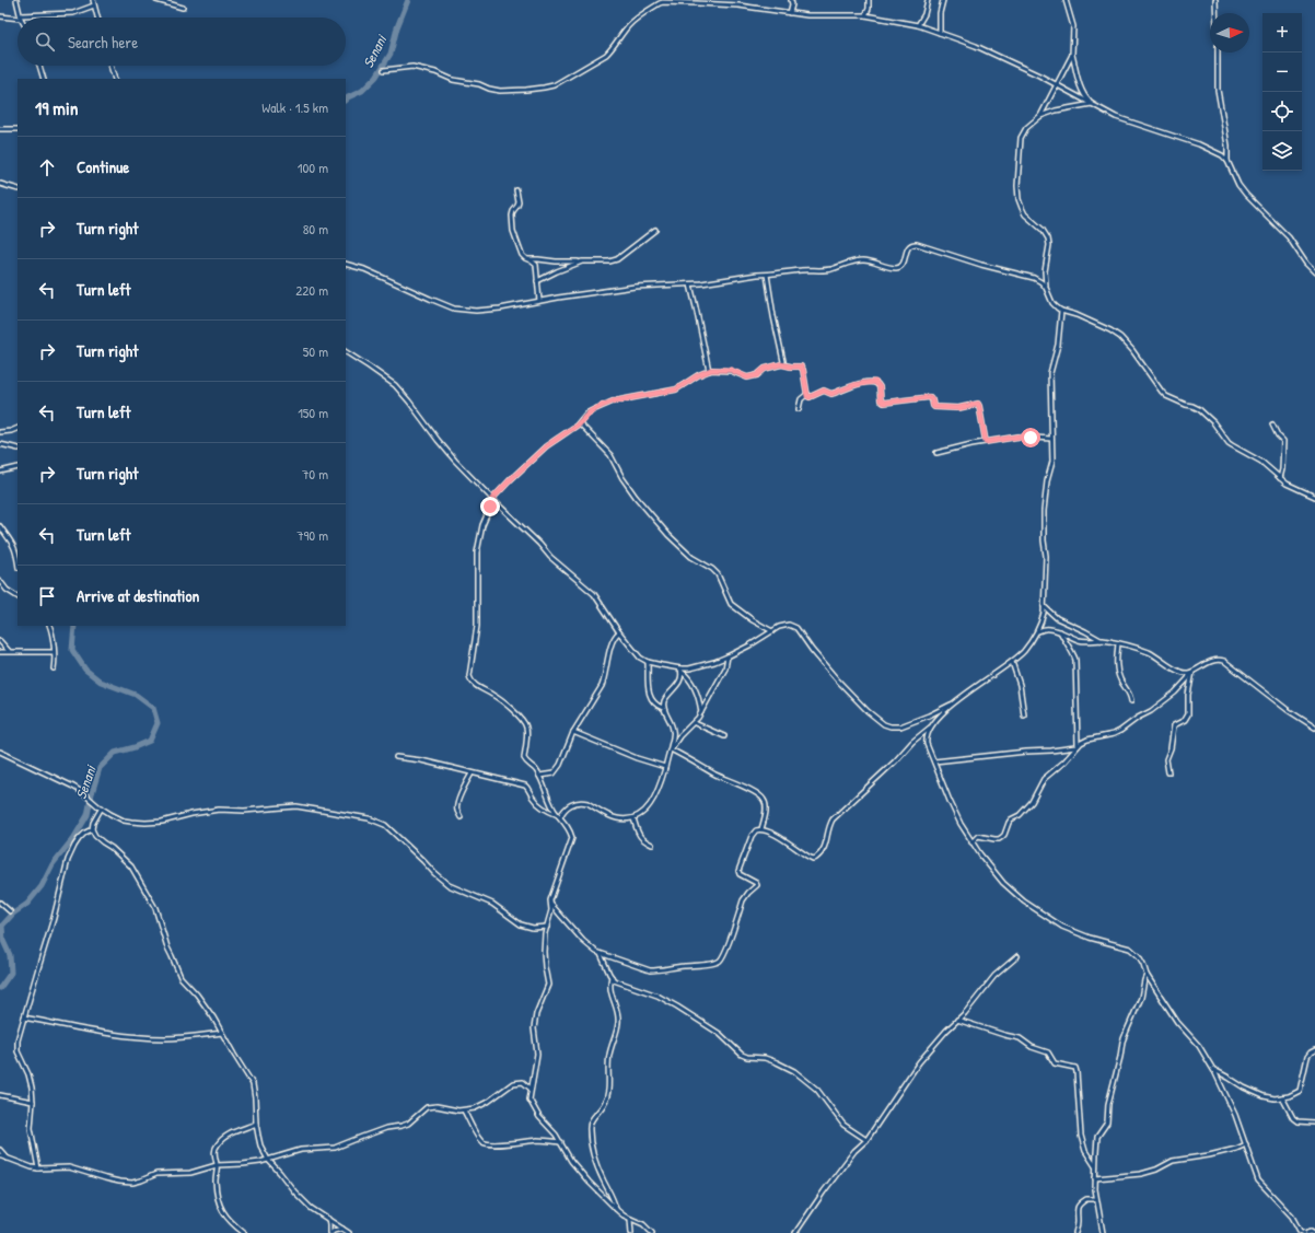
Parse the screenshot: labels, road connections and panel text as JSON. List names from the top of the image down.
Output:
{
  "water": ["Senani"],
  "north": "right",
  "page": {
    "map_buttons": ["+", "−"],
    "search": "Search here",
    "heading": ["19 min", "Walk · 1.5 km"],
    "list": [
      ["Continue", "100 m"],
      ["Turn right", "80 m"],
      ["Turn left", "220 m"],
      ["Turn right", "50 m"],
      ["Turn left", "150 m"],
      ["Turn right", "70 m"],
      ["Turn left", "790 m"],
      "Arrive at destination"
    ]
  }
}
